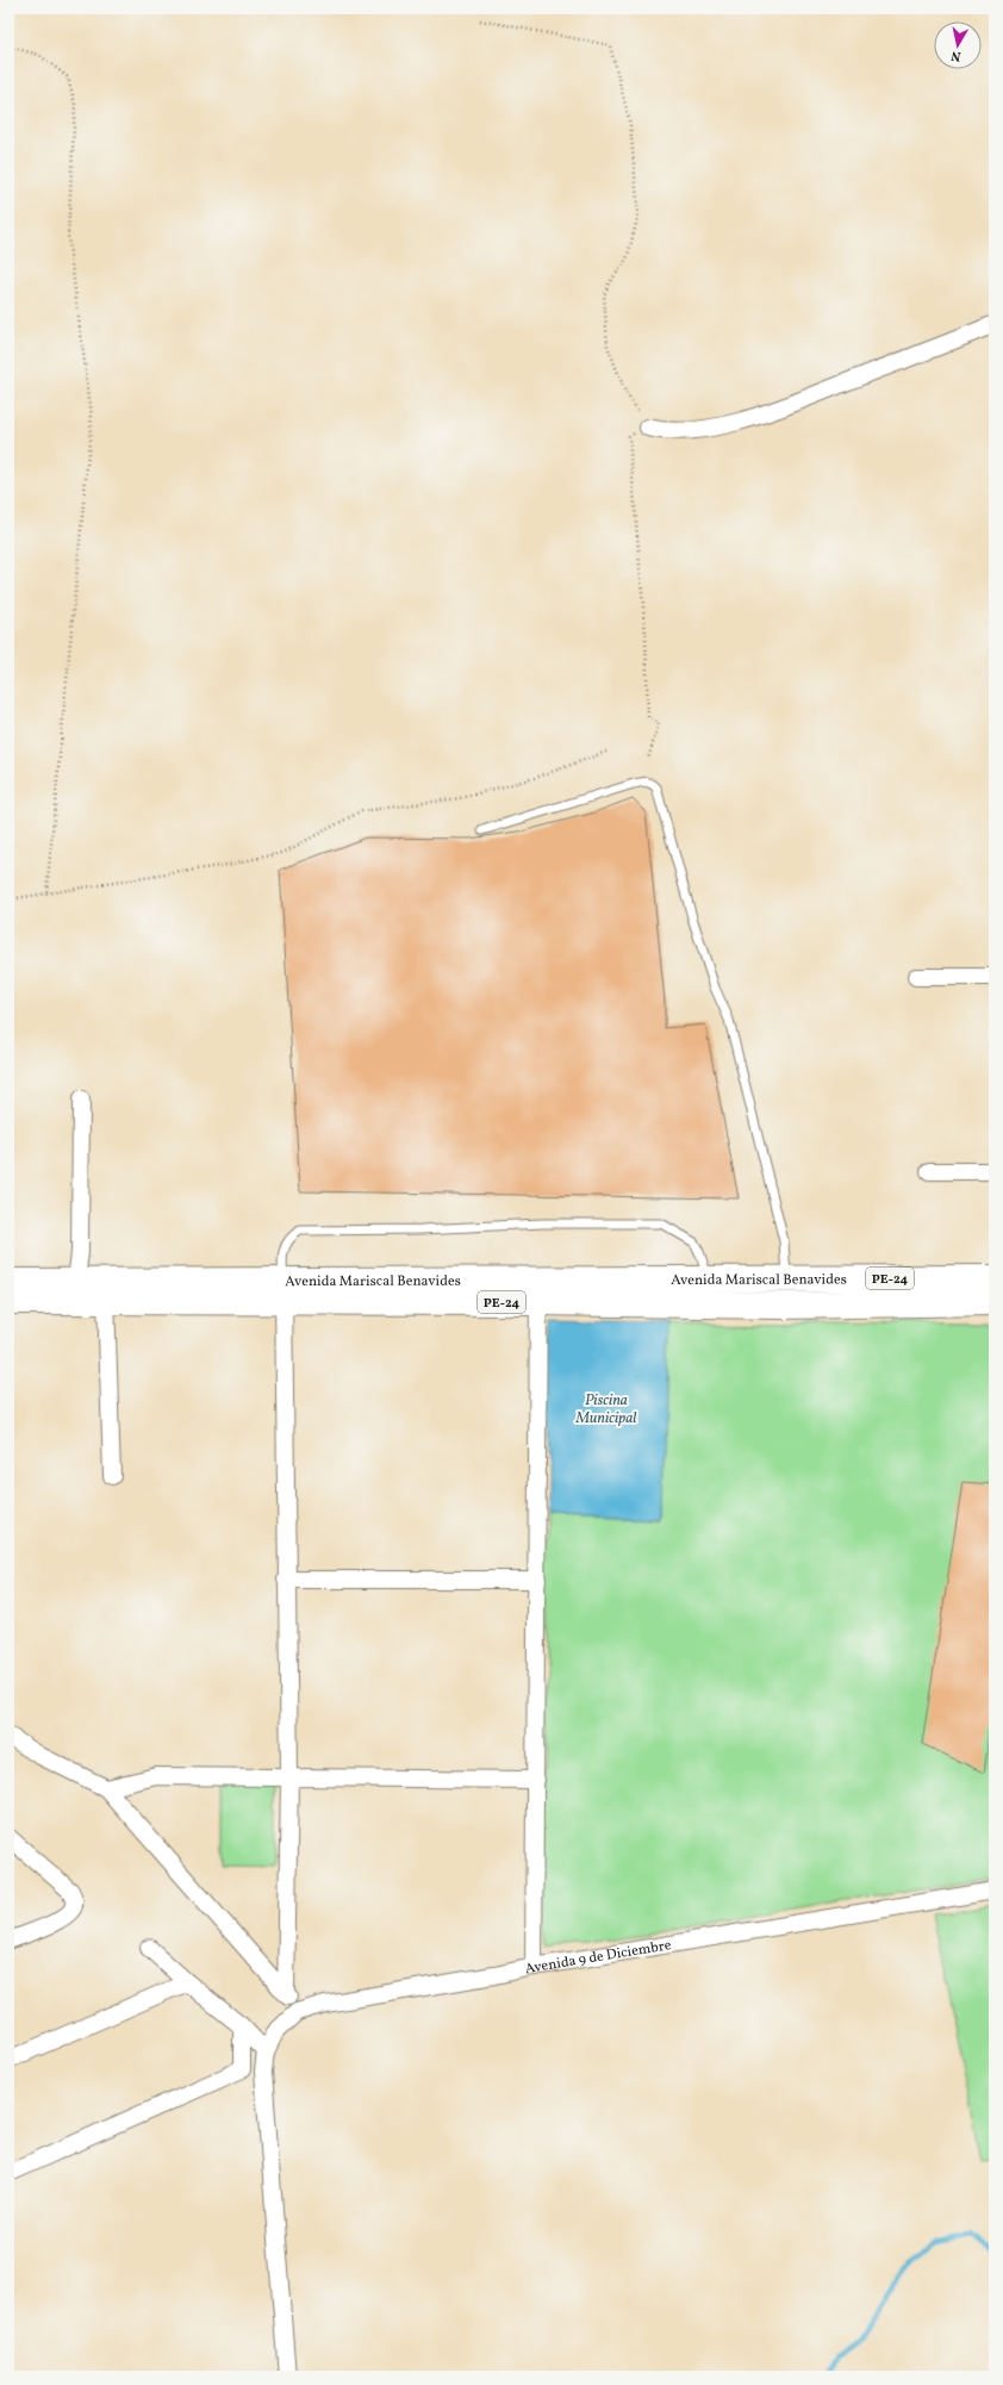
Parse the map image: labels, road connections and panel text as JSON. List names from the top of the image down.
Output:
{
  "streets": {
    "highway": ["Avenida Mariscal Benavides", "PE-24"],
    "street": ["Avenida 9 de Diciembre"]
  },
  "water": ["Piscina Municipal"],
  "north": "bottom"
}
